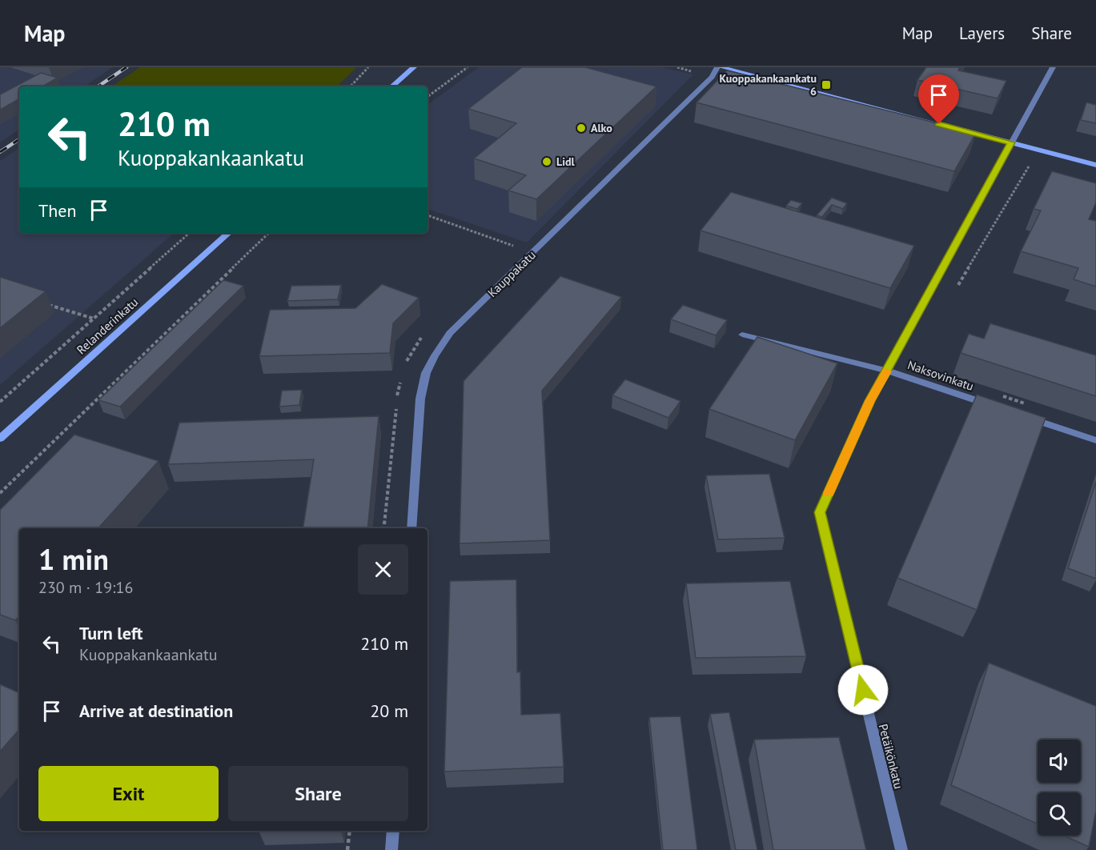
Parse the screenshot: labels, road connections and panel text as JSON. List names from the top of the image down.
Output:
{
  "streets": {
    "main road": ["Relanderinkatu"],
    "street": ["Kauppakatu", "Naksovinkatu", "Petäikönkatu"]
  },
  "crossings": [
    ["Naksovinkatu", "Petäikönkatu"]
  ],
  "places": {
    "transit": ["Kuoppakankaankatu 6"],
    "other": ["Alko", "Lidl"]
  },
  "page": {
    "header": "Map",
    "nav": ["Map", "Layers", "Share"],
    "turn": ["210 m", "Kuoppakankaankatu"],
    "then": "Then",
    "heading": ["1 min", "230 m · 19:16"],
    "list": [
      {
        "name": "Turn left",
        "note": "Kuoppakankaankatu",
        "value": "210 m"
      },
      {
        "name": "Arrive at destination",
        "value": "20 m"
      }
    ],
    "buttons": ["Exit", "Share"]
  }
}
